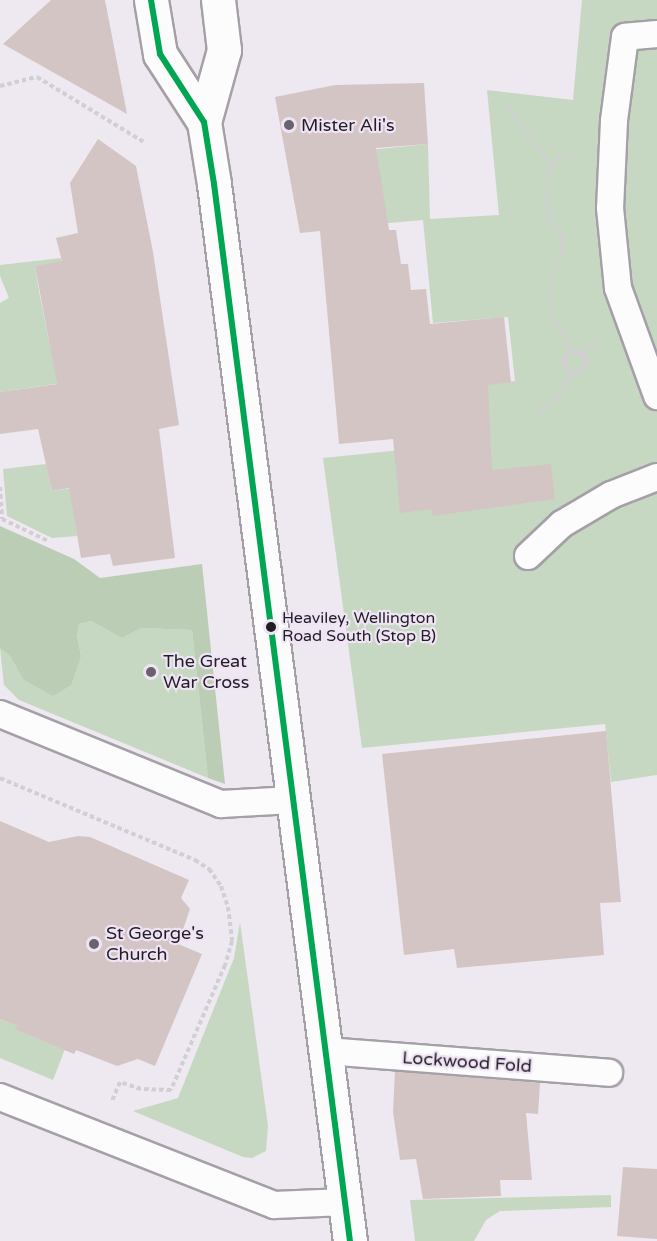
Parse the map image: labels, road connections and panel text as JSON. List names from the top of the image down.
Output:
{
  "streets": {
    "lane": ["Lockwood Fold"]
  },
  "places": [
    "Mister Ali's",
    "Heaviley, Wellington Road South (Stop B)",
    "The Great War Cross",
    "St George's Church"
  ]
}
